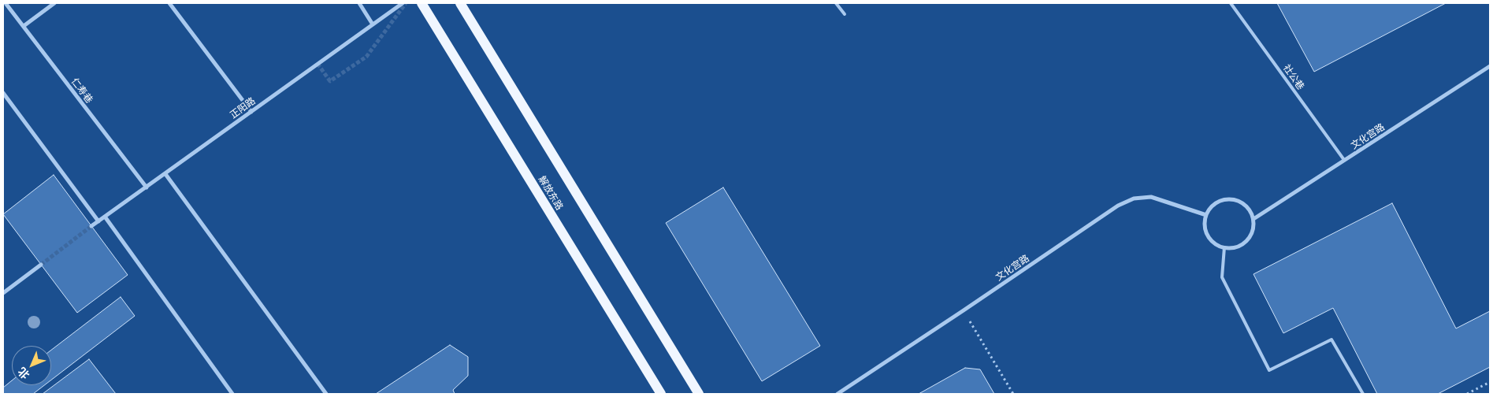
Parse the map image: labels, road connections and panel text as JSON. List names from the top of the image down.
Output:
{
  "streets": {
    "main road": ["解放东路"],
    "street": ["仁寿巷", "正阳路", "文化宫路"],
    "lane": ["社公巷"]
  },
  "crossings": [
    ["社公巷", "文化宫路"],
    ["仁寿巷", "正阳路"]
  ],
  "north": "bottom left"
}
